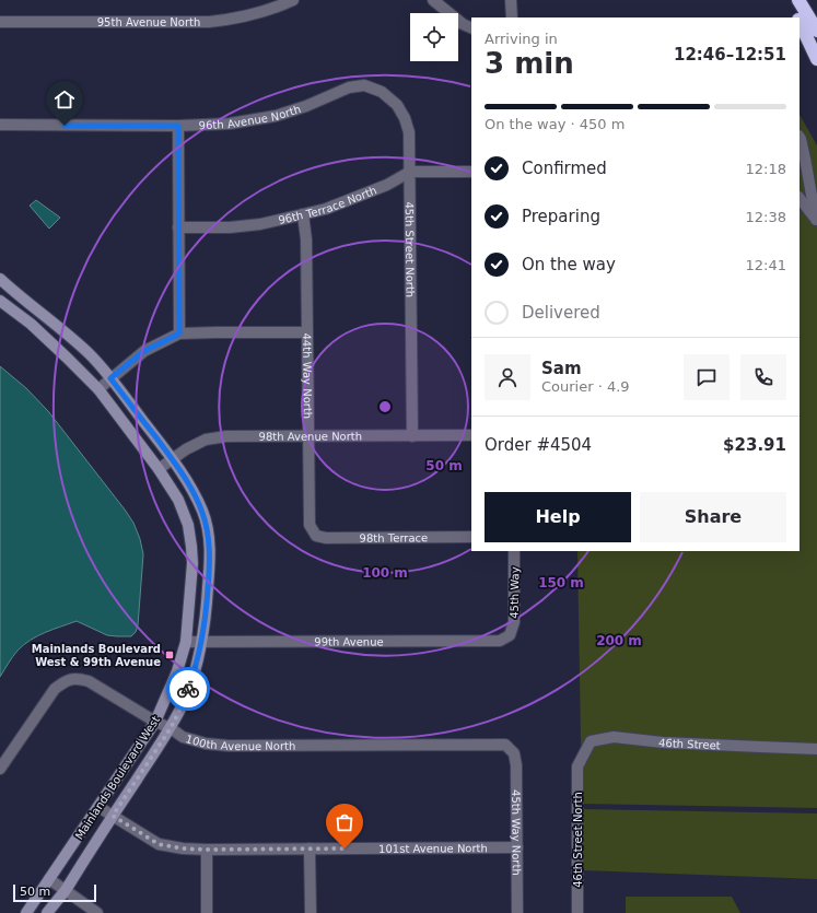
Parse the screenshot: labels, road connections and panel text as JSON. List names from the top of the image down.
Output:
{
  "streets": {
    "street": [
      "95th Avenue North",
      "96th Avenue North",
      "96th Terrace North",
      "45th Street North",
      "44th Way North",
      "98th Avenue North",
      "98th Terrace",
      "45th Way",
      "99th Avenue",
      "100th Avenue North",
      "46th Street",
      "Mainlands Boulevard West",
      "45th Way North",
      "46th Street North",
      "101st Avenue North"
    ]
  },
  "crossings": [
    ["96th Avenue North", "45th Street North"],
    ["96th Terrace North", "45th Street North"],
    ["96th Terrace North", "44th Way North"],
    ["45th Street North", "98th Avenue North"],
    ["44th Way North", "98th Avenue North"],
    ["44th Way North", "98th Terrace"],
    ["98th Avenue North", "Mainlands Boulevard West"],
    ["45th Way", "99th Avenue"],
    ["99th Avenue", "Mainlands Boulevard West"],
    ["100th Avenue North", "Mainlands Boulevard West"],
    ["100th Avenue North", "45th Way North"],
    ["46th Street", "46th Street North"],
    ["Mainlands Boulevard West", "101st Avenue North"],
    ["45th Way North", "101st Avenue North"]
  ],
  "places": {
    "transit": ["Mainlands Boulevard West & 99th Avenue"]
  },
  "scale_bar": "50 m",
  "page": {
    "heading": ["3 min", "Arriving in", "12:46–12:51"],
    "panel": [
      "Sam",
      "Courier · 4.9",
      "Order #4504",
      "$23.91"
    ],
    "bar": "On the way · 450 m",
    "list": [
      ["Confirmed", "12:18"],
      ["Preparing", "12:38"],
      ["On the way", "12:41"],
      "Delivered"
    ],
    "buttons": ["Help", "Share"],
    "scale": "50 m"
  },
  "rings": [
    "50 m",
    "100 m",
    "150 m",
    "200 m"
  ]
}
